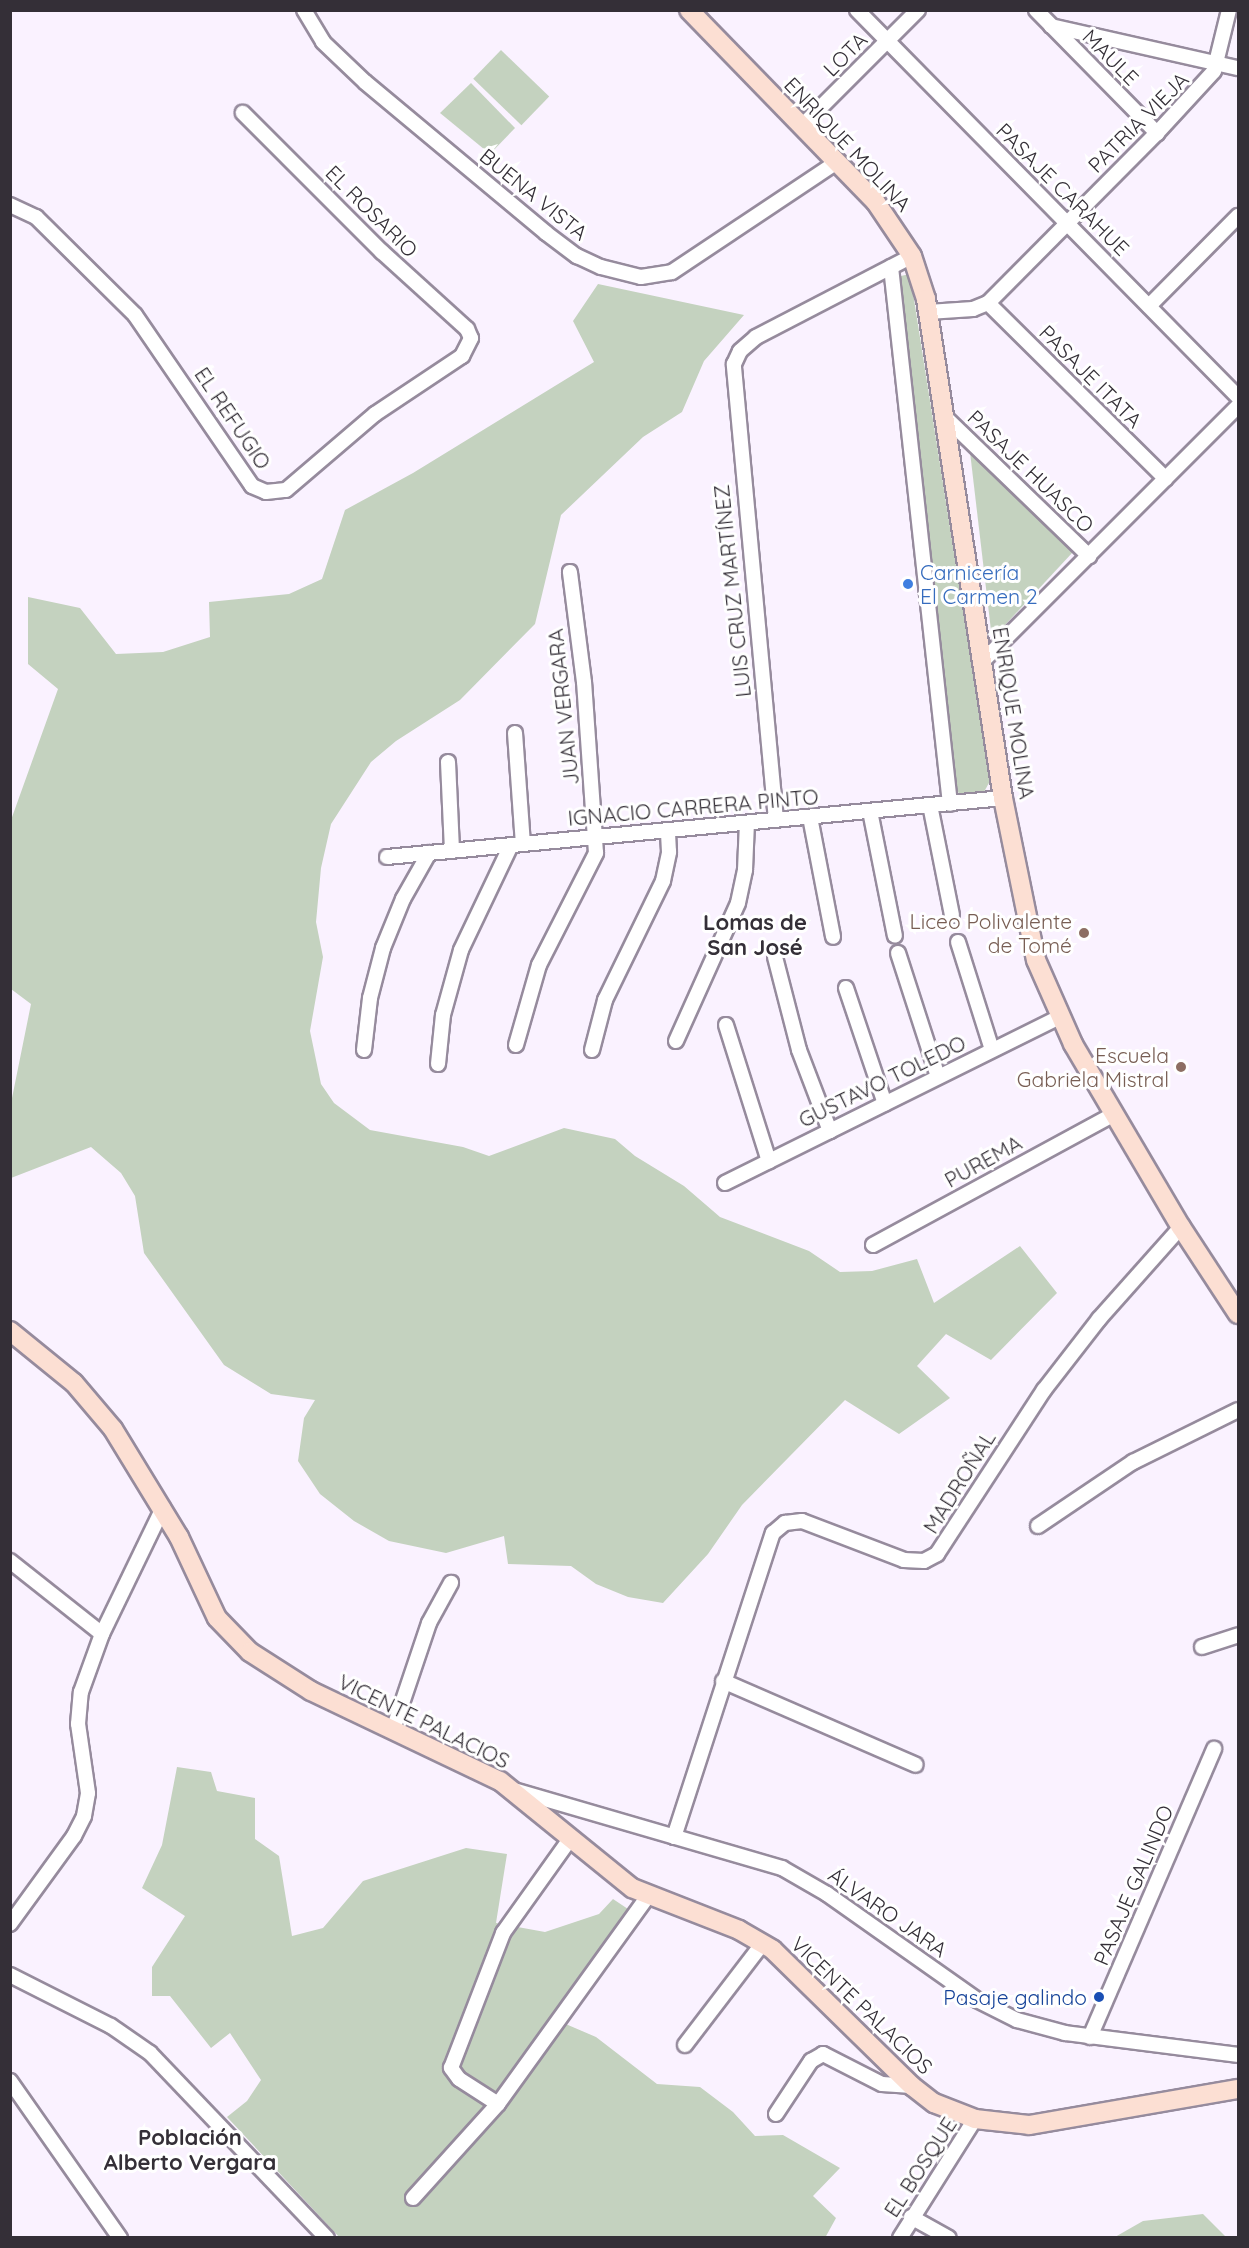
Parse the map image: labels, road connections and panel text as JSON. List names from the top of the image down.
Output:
{
  "streets": {
    "main road": ["ENRIQUE MOLINA", "VICENTE PALACIOS"],
    "street": [
      "LOTA",
      "MAULE",
      "PATRIA VIEJA",
      "PASAJE CARAHUE",
      "BUENA VISTA",
      "EL ROSARIO",
      "PASAJE ITATA",
      "EL REFUGIO",
      "PASAJE HUASCO",
      "LUIS CRUZ MARTÍNEZ",
      "JUAN VERGARA",
      "IGNACIO CARRERA PINTO",
      "GUSTAVO TOLEDO",
      "PUREMA",
      "MADROÑAL",
      "PASAJE GALINDO",
      "ÁLVARO JARA",
      "EL BOSQUE"
    ]
  },
  "crossings": [
    ["LOTA", "ENRIQUE MOLINA"],
    ["LOTA", "PASAJE CARAHUE"],
    ["MAULE", "PATRIA VIEJA"],
    ["PATRIA VIEJA", "PASAJE CARAHUE"],
    ["PATRIA VIEJA", "PASAJE ITATA"],
    ["ENRIQUE MOLINA", "BUENA VISTA"],
    ["ENRIQUE MOLINA", "PASAJE HUASCO"],
    ["ENRIQUE MOLINA", "IGNACIO CARRERA PINTO"],
    ["ENRIQUE MOLINA", "GUSTAVO TOLEDO"],
    ["ENRIQUE MOLINA", "PUREMA"],
    ["ENRIQUE MOLINA", "MADROÑAL"],
    ["EL ROSARIO", "EL REFUGIO"],
    ["LUIS CRUZ MARTÍNEZ", "IGNACIO CARRERA PINTO"],
    ["JUAN VERGARA", "IGNACIO CARRERA PINTO"],
    ["MADROÑAL", "ÁLVARO JARA"],
    ["VICENTE PALACIOS", "ÁLVARO JARA"],
    ["VICENTE PALACIOS", "EL BOSQUE"],
    ["PASAJE GALINDO", "ÁLVARO JARA"]
  ],
  "districts": ["Lomas de San José", "Población Alberto Vergara"],
  "places": [
    "Carnicería El Carmen 2",
    "Liceo Polivalente de Tomé",
    "Escuela Gabriela Mistral",
    "Pasaje galindo"
  ]
}
